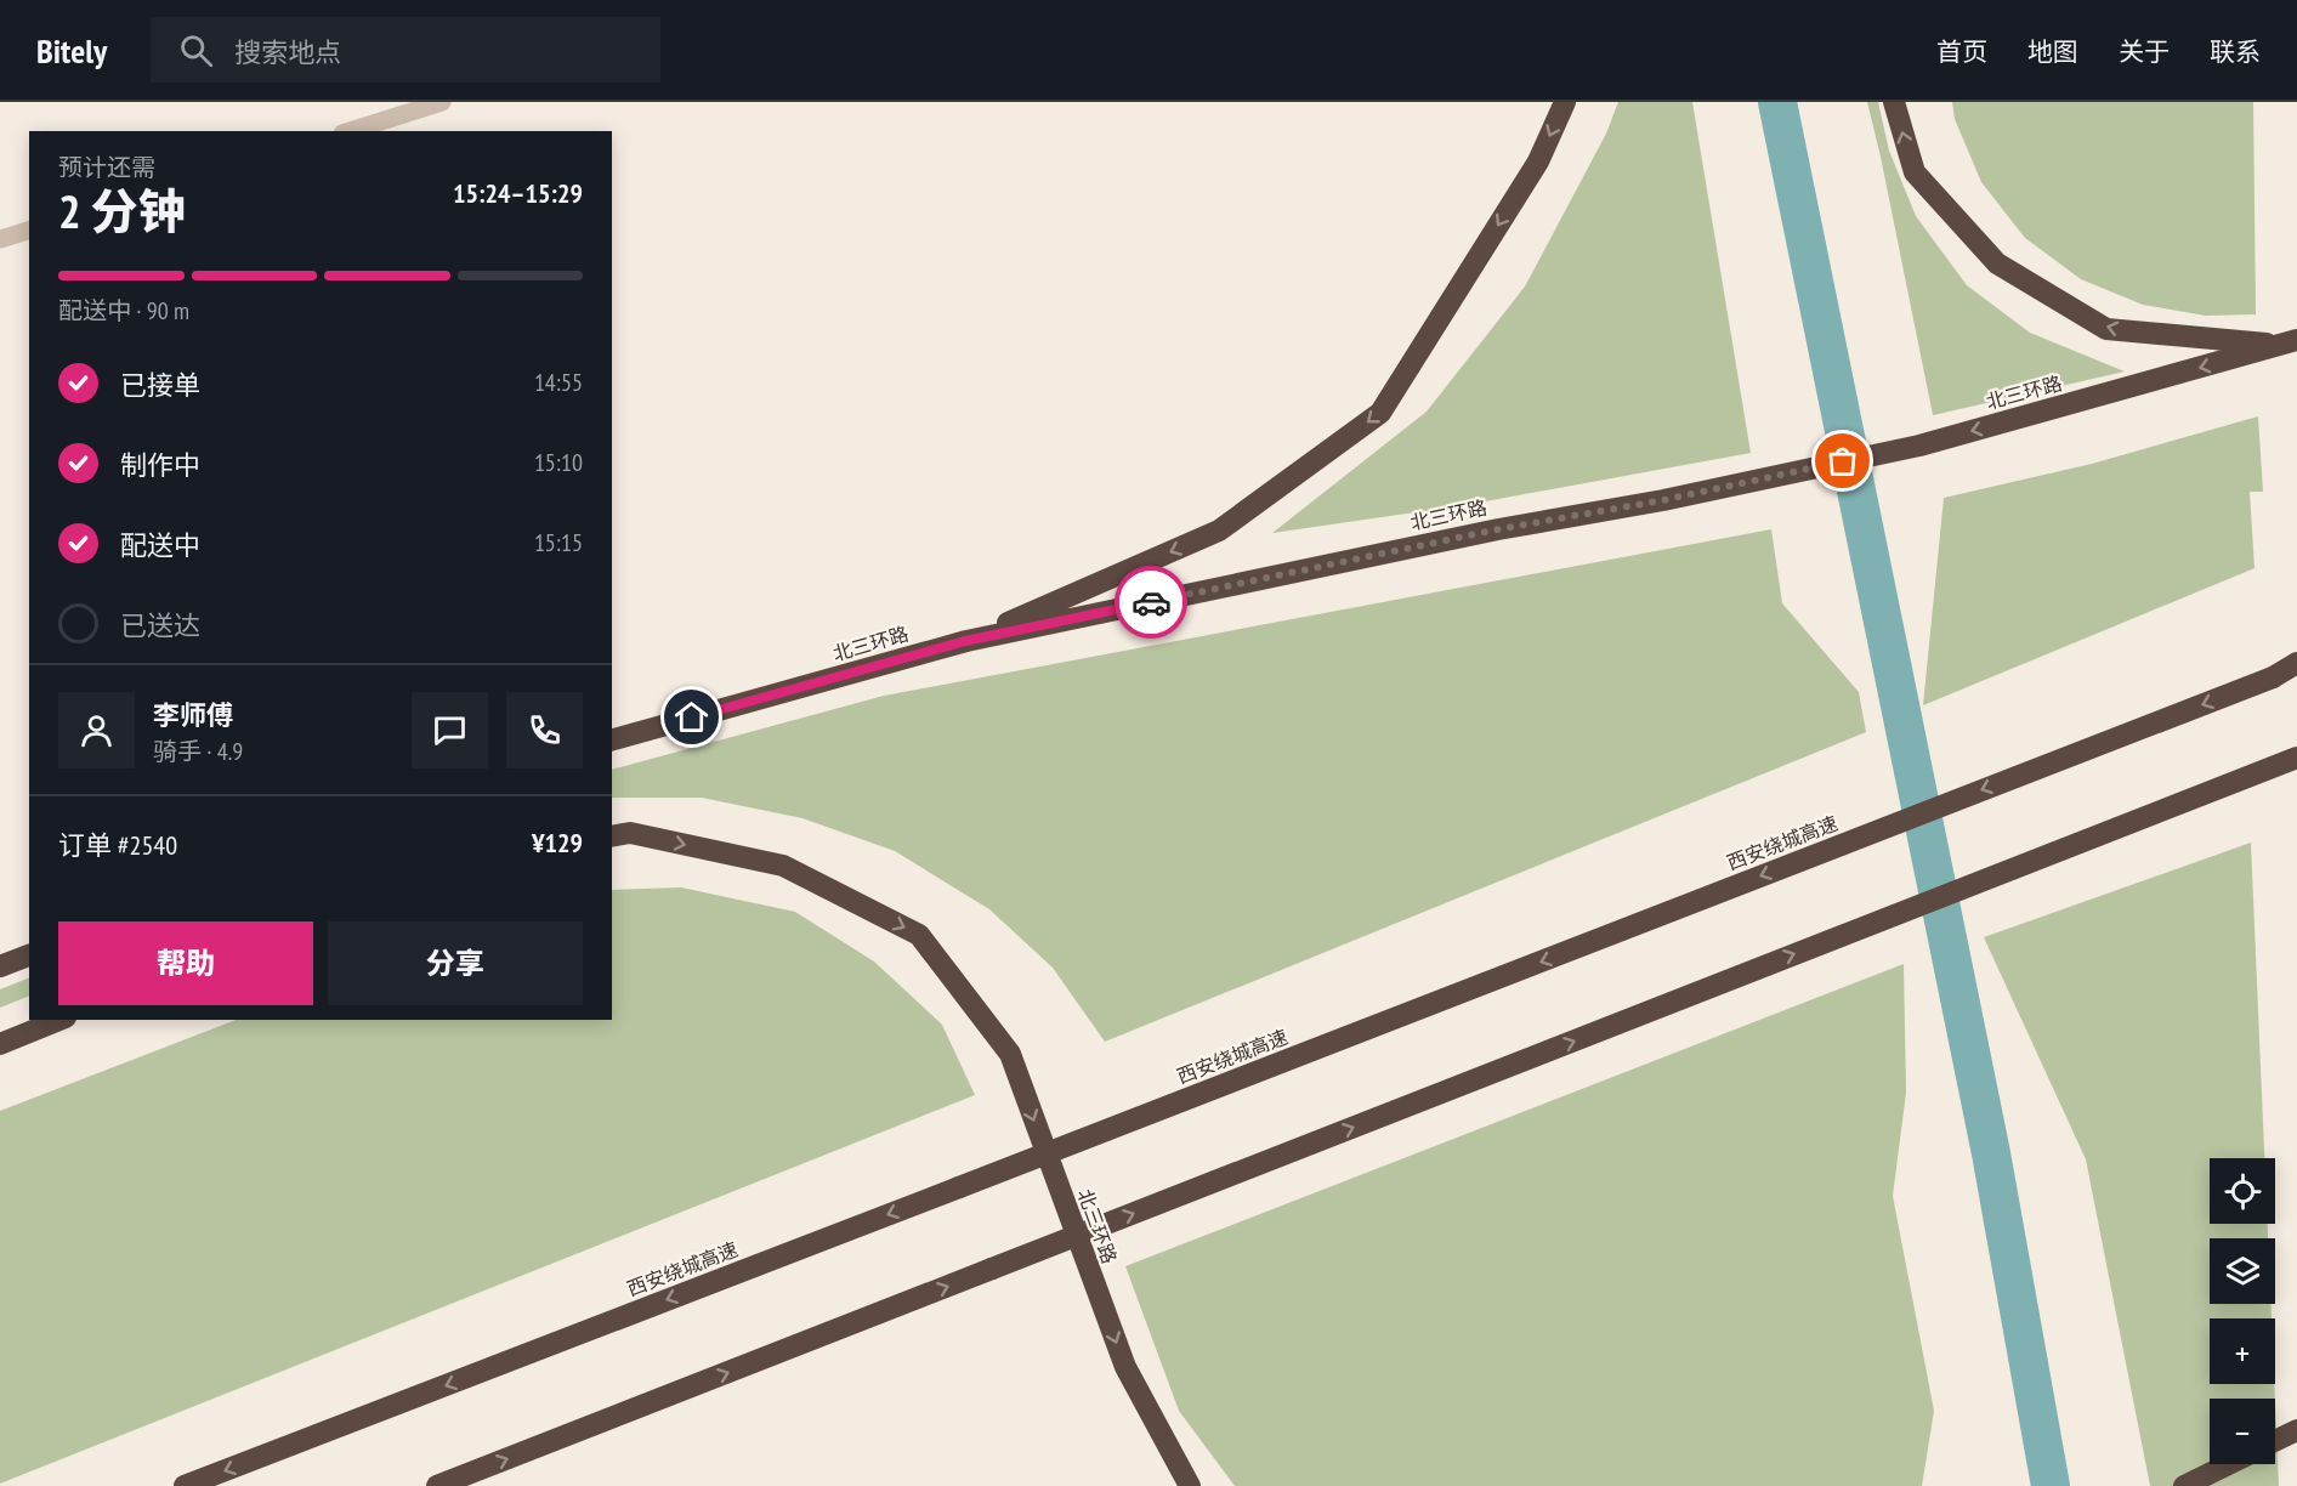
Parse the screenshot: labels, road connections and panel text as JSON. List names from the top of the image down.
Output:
{
  "streets": {
    "highway": ["北三环路", "西安绕城高速"]
  },
  "page": {
    "header": "Bitely",
    "search": "搜索地点",
    "nav": [
      "首页",
      "地图",
      "关于",
      "联系"
    ],
    "heading": ["2 分钟", "预计还需", "15:24–15:29"],
    "panel": [
      "李师傅",
      "骑手 · 4.9",
      "订单 #2540",
      "¥129"
    ],
    "bar": "配送中 · 90 m",
    "list": [
      ["已接单", "14:55"],
      ["制作中", "15:10"],
      ["配送中", "15:15"],
      "已送达"
    ],
    "buttons": ["帮助", "分享"],
    "map_buttons": ["+", "−"]
  }
}
